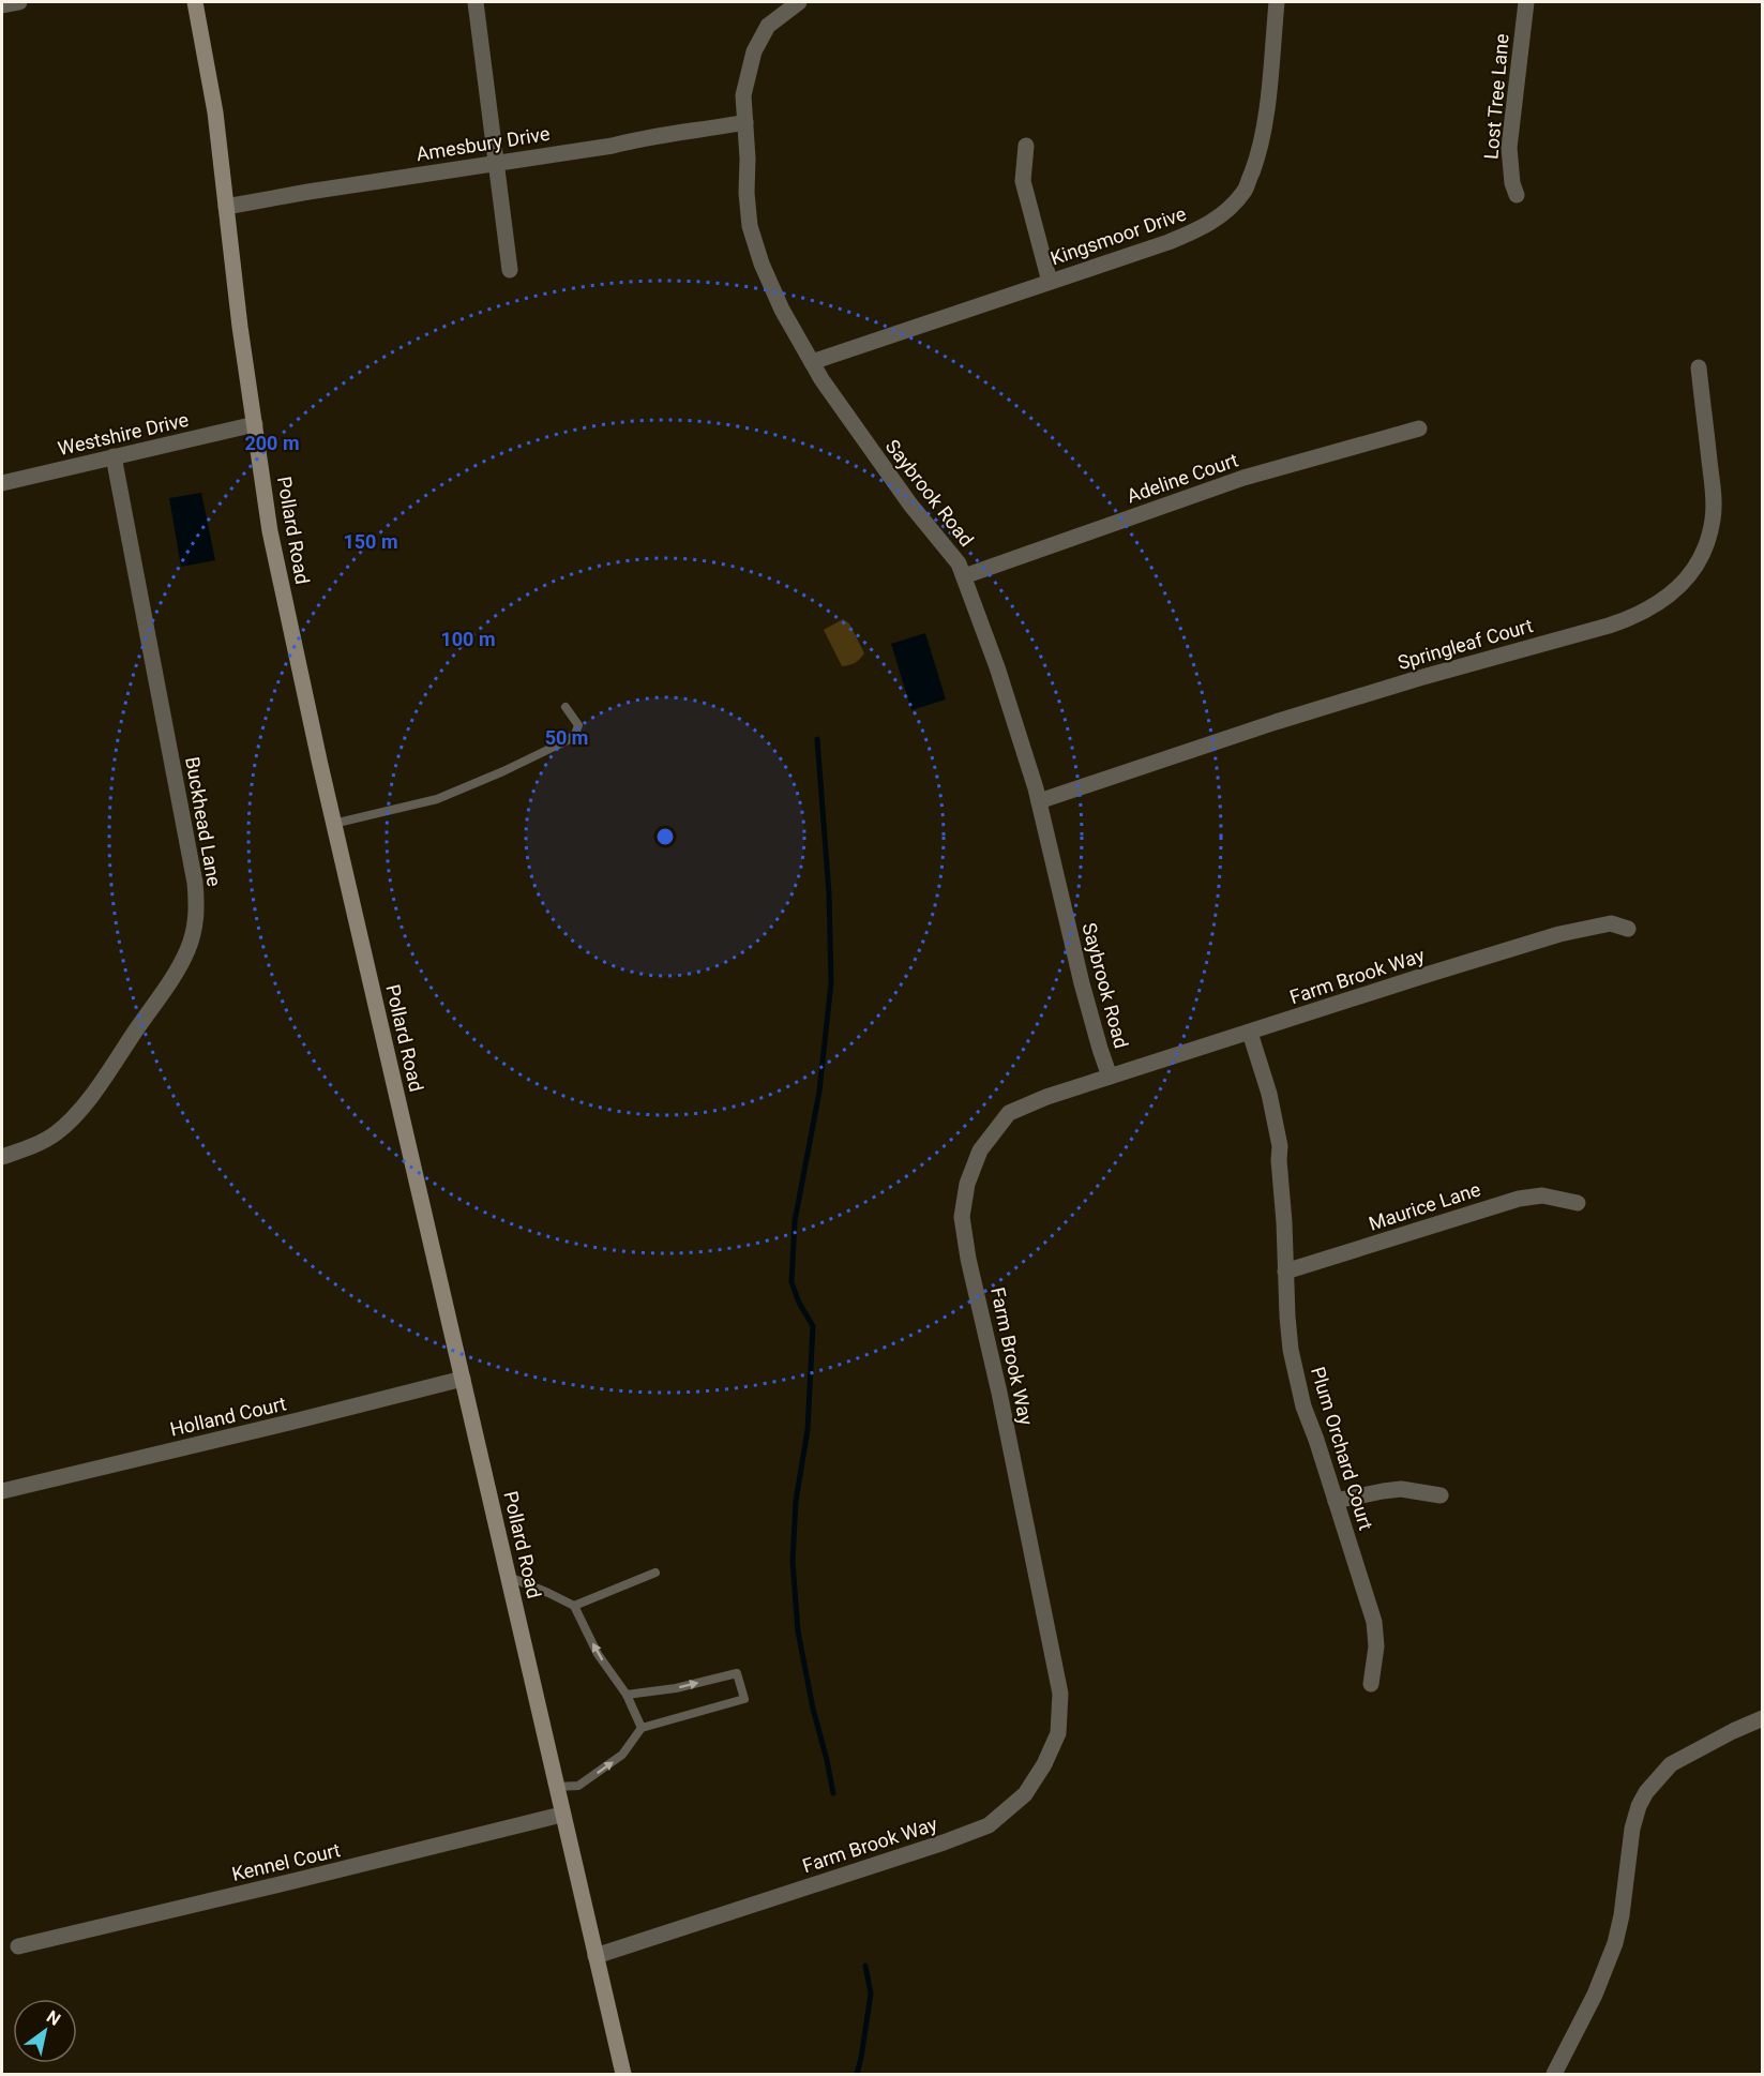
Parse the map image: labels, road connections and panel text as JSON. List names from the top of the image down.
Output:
{
  "streets": {
    "street": [
      "Lost Tree Lane",
      "Amesbury Drive",
      "Kingsmoor Drive",
      "Westshire Drive",
      "Adeline Court",
      "Saybrook Road",
      "Pollard Road",
      "Springleaf Court",
      "Buckhead Lane",
      "Farm Brook Way",
      "Maurice Lane",
      "Holland Court",
      "Plum Orchard Court",
      "Kennel Court"
    ]
  },
  "crossings": [
    ["Amesbury Drive", "Saybrook Road"],
    ["Amesbury Drive", "Pollard Road"],
    ["Kingsmoor Drive", "Saybrook Road"],
    ["Westshire Drive", "Pollard Road"],
    ["Westshire Drive", "Buckhead Lane"],
    ["Adeline Court", "Saybrook Road"],
    ["Saybrook Road", "Springleaf Court"],
    ["Saybrook Road", "Farm Brook Way"],
    ["Pollard Road", "Farm Brook Way"],
    ["Pollard Road", "Holland Court"],
    ["Pollard Road", "Kennel Court"],
    ["Farm Brook Way", "Plum Orchard Court"],
    ["Maurice Lane", "Plum Orchard Court"]
  ],
  "north": "top right",
  "rings": [
    "200 m",
    "150 m",
    "100 m",
    "50 m"
  ]
}
